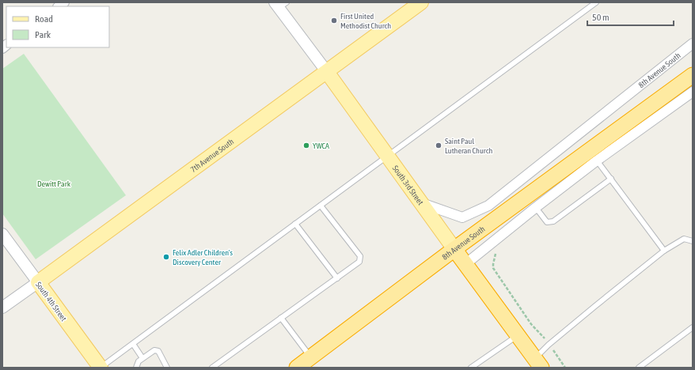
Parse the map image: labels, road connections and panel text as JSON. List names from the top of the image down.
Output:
{
  "streets": {
    "highway": ["8th Avenue South", "South 3rd Street"],
    "main road": ["7th Avenue South", "South 4th Street"]
  },
  "crossings": [
    ["8th Avenue South", "South 3rd Street"],
    ["7th Avenue South", "South 3rd Street"],
    ["7th Avenue South", "South 4th Street"]
  ],
  "parks": ["Dewitt Park"],
  "places": [
    "First United Methodist Church",
    "YWCA",
    "Saint Paul Lutheran Church",
    "Felix Adler Children's Discovery Center"
  ],
  "legend": ["Road", "Park"],
  "scale_bar": "50 m"
}
